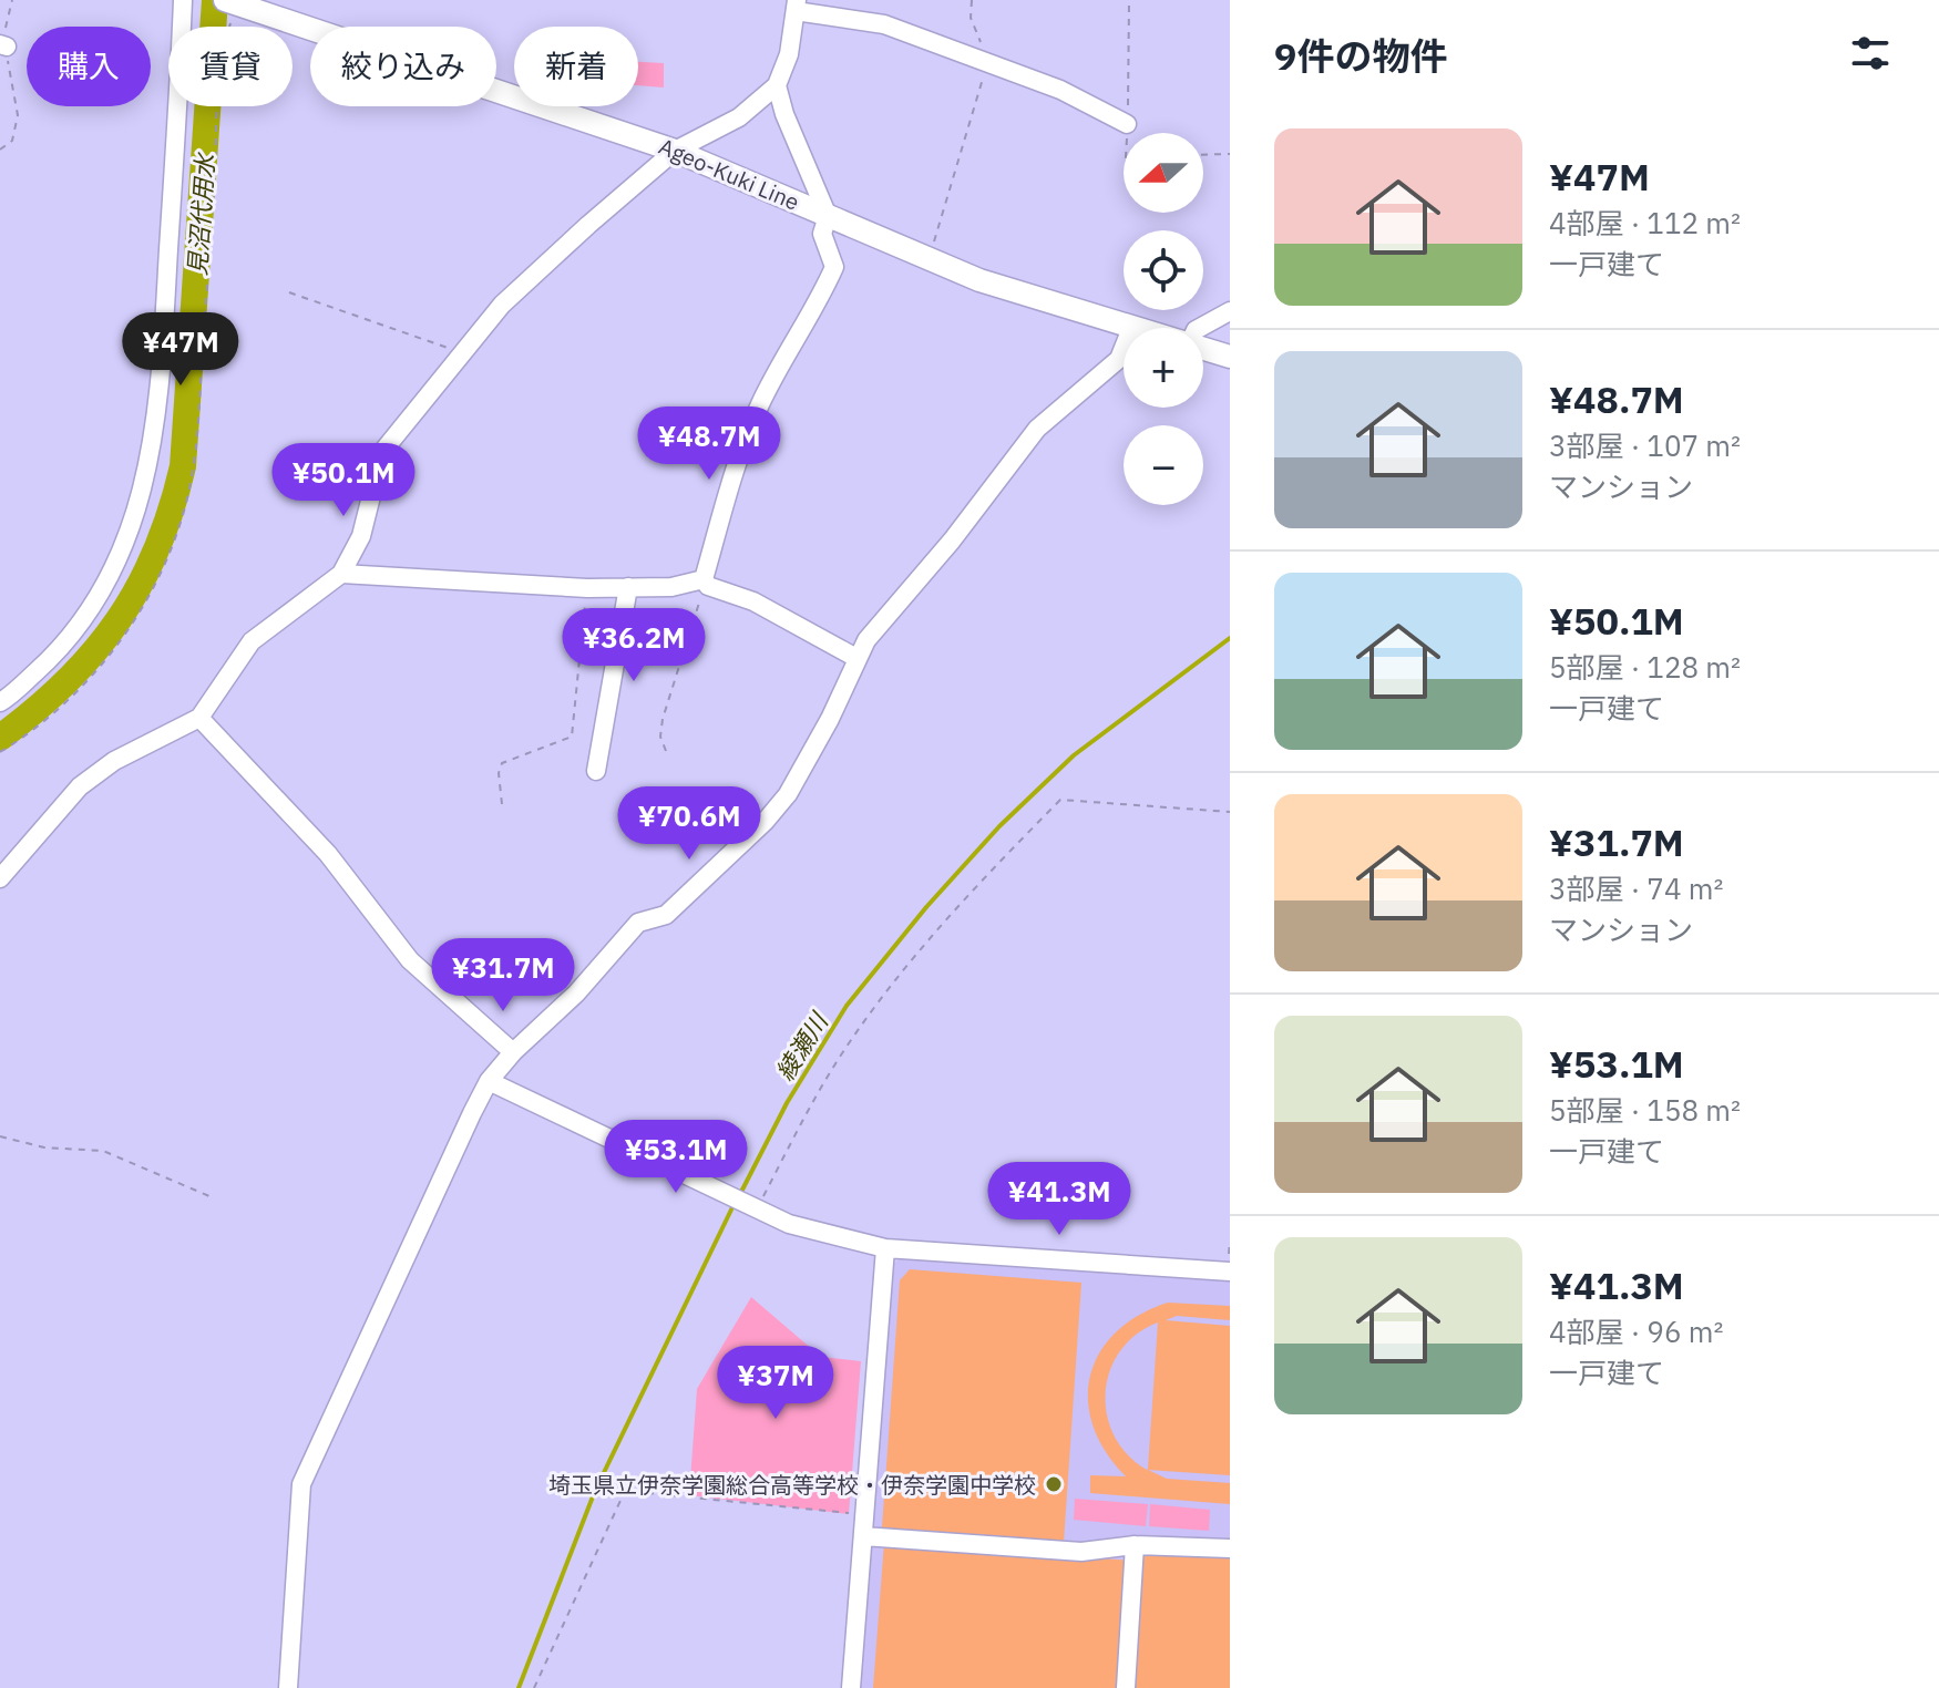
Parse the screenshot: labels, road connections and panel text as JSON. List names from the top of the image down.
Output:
{
  "streets": {
    "main road": ["Ageo-Kuki Line"]
  },
  "water": ["見沼代用水", "綾瀬川"],
  "places": ["埼玉県立伊奈学園総合高等学校・伊奈学園中学校"],
  "north": "left",
  "page": {
    "heading": "9件の物件",
    "chip": [
      "購入",
      "賃貸",
      "絞り込み",
      "新着"
    ],
    "list": [
      {
        "name": "¥47M",
        "note": "4部屋 · 112 m² · 一戸建て"
      },
      {
        "name": "¥48.7M",
        "note": "3部屋 · 107 m² · マンション"
      },
      {
        "name": "¥50.1M",
        "note": "5部屋 · 128 m² · 一戸建て"
      },
      {
        "name": "¥31.7M",
        "note": "3部屋 · 74 m² · マンション"
      },
      {
        "name": "¥53.1M",
        "note": "5部屋 · 158 m² · 一戸建て"
      },
      {
        "name": "¥41.3M",
        "note": "4部屋 · 96 m² · 一戸建て"
      }
    ],
    "map_buttons": ["+", "−"],
    "price": [
      "¥47M",
      "¥48.7M",
      "¥50.1M",
      "¥36.2M",
      "¥70.6M",
      "¥31.7M",
      "¥53.1M",
      "¥41.3M",
      "¥37M"
    ]
  }
}
